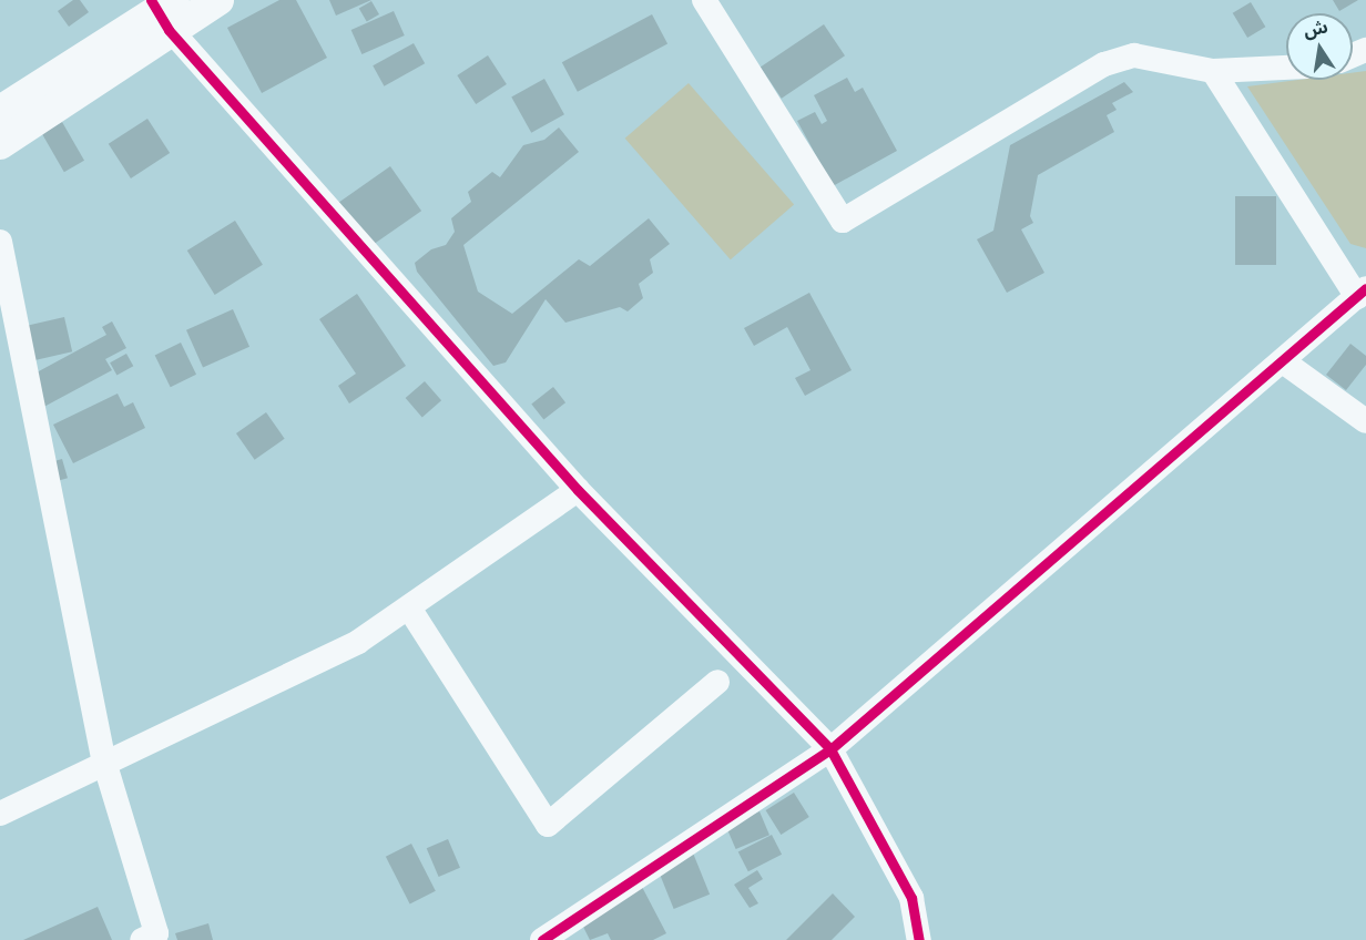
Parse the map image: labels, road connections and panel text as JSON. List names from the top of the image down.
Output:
{
  "north": "top"
}
